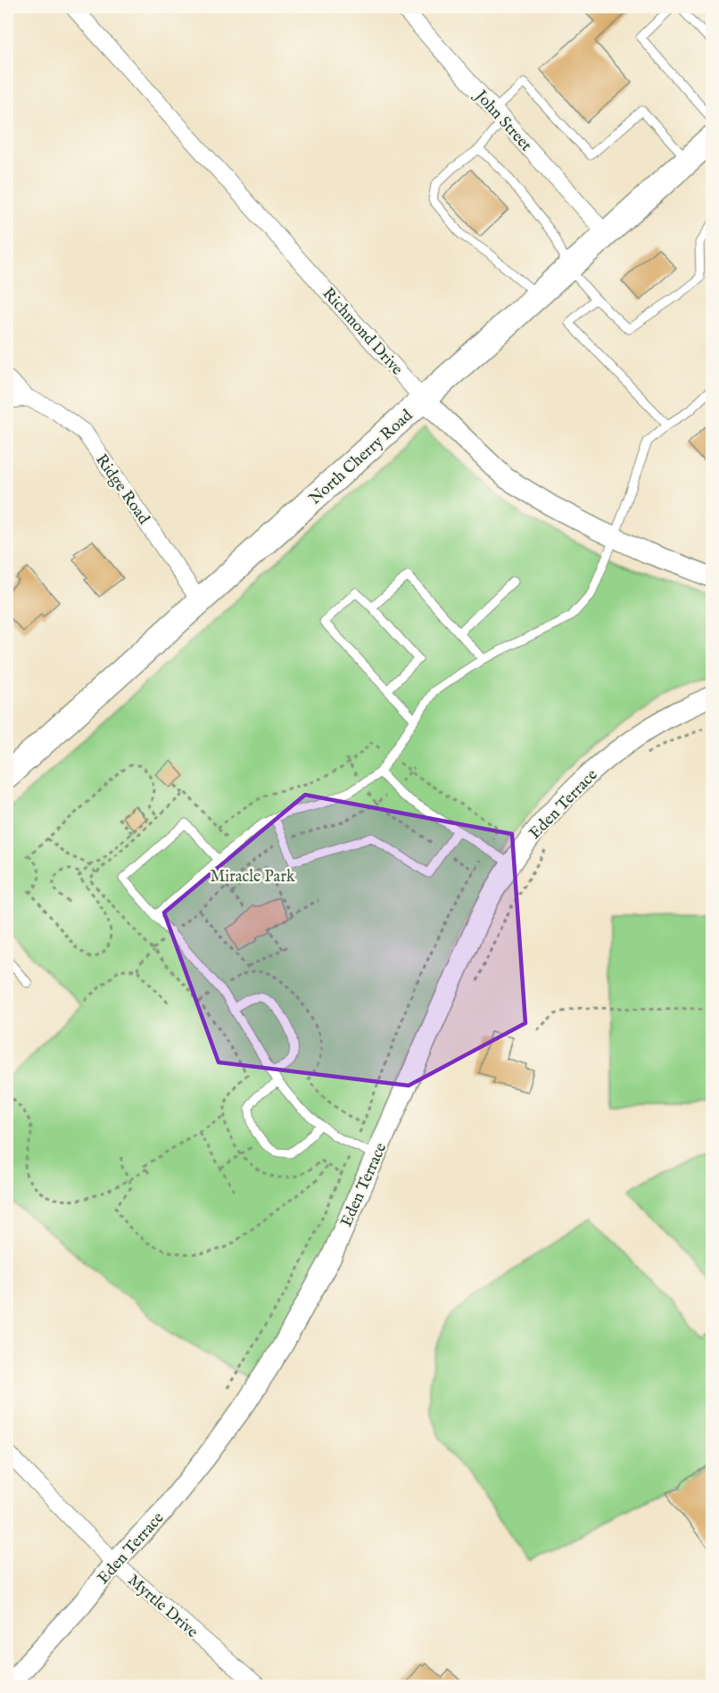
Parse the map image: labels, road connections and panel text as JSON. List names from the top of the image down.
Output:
{
  "streets": {
    "main road": ["North Cherry Road"],
    "street": [
      "John Street",
      "Richmond Drive",
      "Ridge Road",
      "Eden Terrace",
      "Myrtle Drive"
    ]
  },
  "crossings": [
    ["John Street", "North Cherry Road"],
    ["Richmond Drive", "North Cherry Road"],
    ["North Cherry Road", "Ridge Road"],
    ["Eden Terrace", "Myrtle Drive"]
  ],
  "parks": ["Miracle Park"]
}
